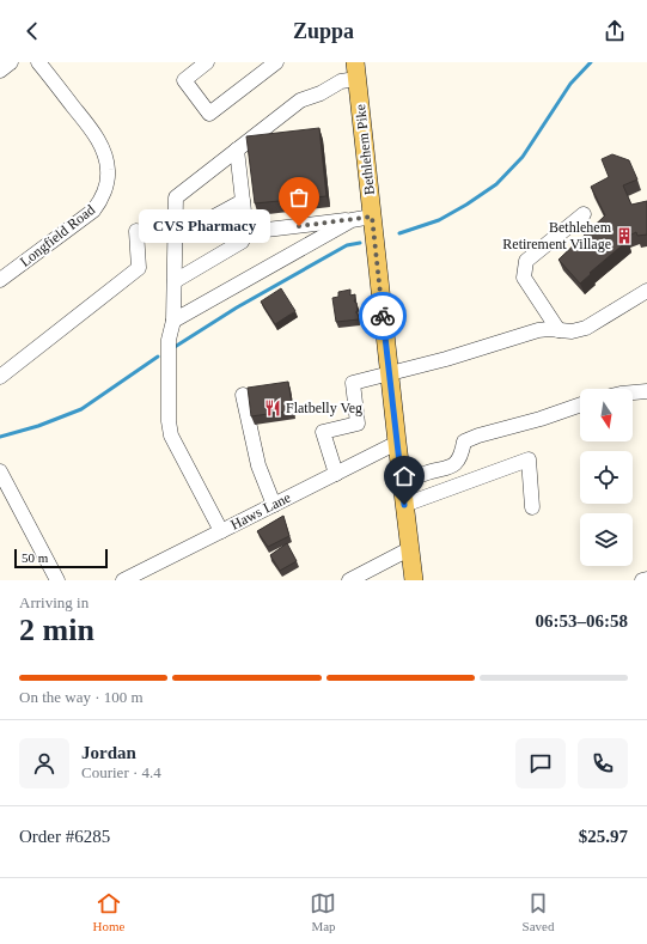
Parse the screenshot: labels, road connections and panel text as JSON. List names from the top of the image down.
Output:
{
  "streets": {
    "main road": ["Bethlehem Pike"],
    "street": ["Longfield Road", "Haws Lane"]
  },
  "crossings": [
    ["Bethlehem Pike", "Haws Lane"]
  ],
  "places": {
    "other": ["CVS Pharmacy"],
    "building": ["Bethlehem Retirement Village"],
    "restaurant": ["Flatbelly Veg"]
  },
  "scale_bar": "50 m",
  "north": "bottom",
  "page": {
    "header": "Zuppa",
    "bubble": "CVS Pharmacy",
    "scale": "50 m",
    "heading": ["2 min", "Arriving in", "06:53–06:58"],
    "panel": [
      "Jordan",
      "Courier · 4.4",
      "Order #6285",
      "$25.97"
    ],
    "bar": "On the way · 100 m",
    "tabs": ["Home", "Map", "Saved"]
  }
}
